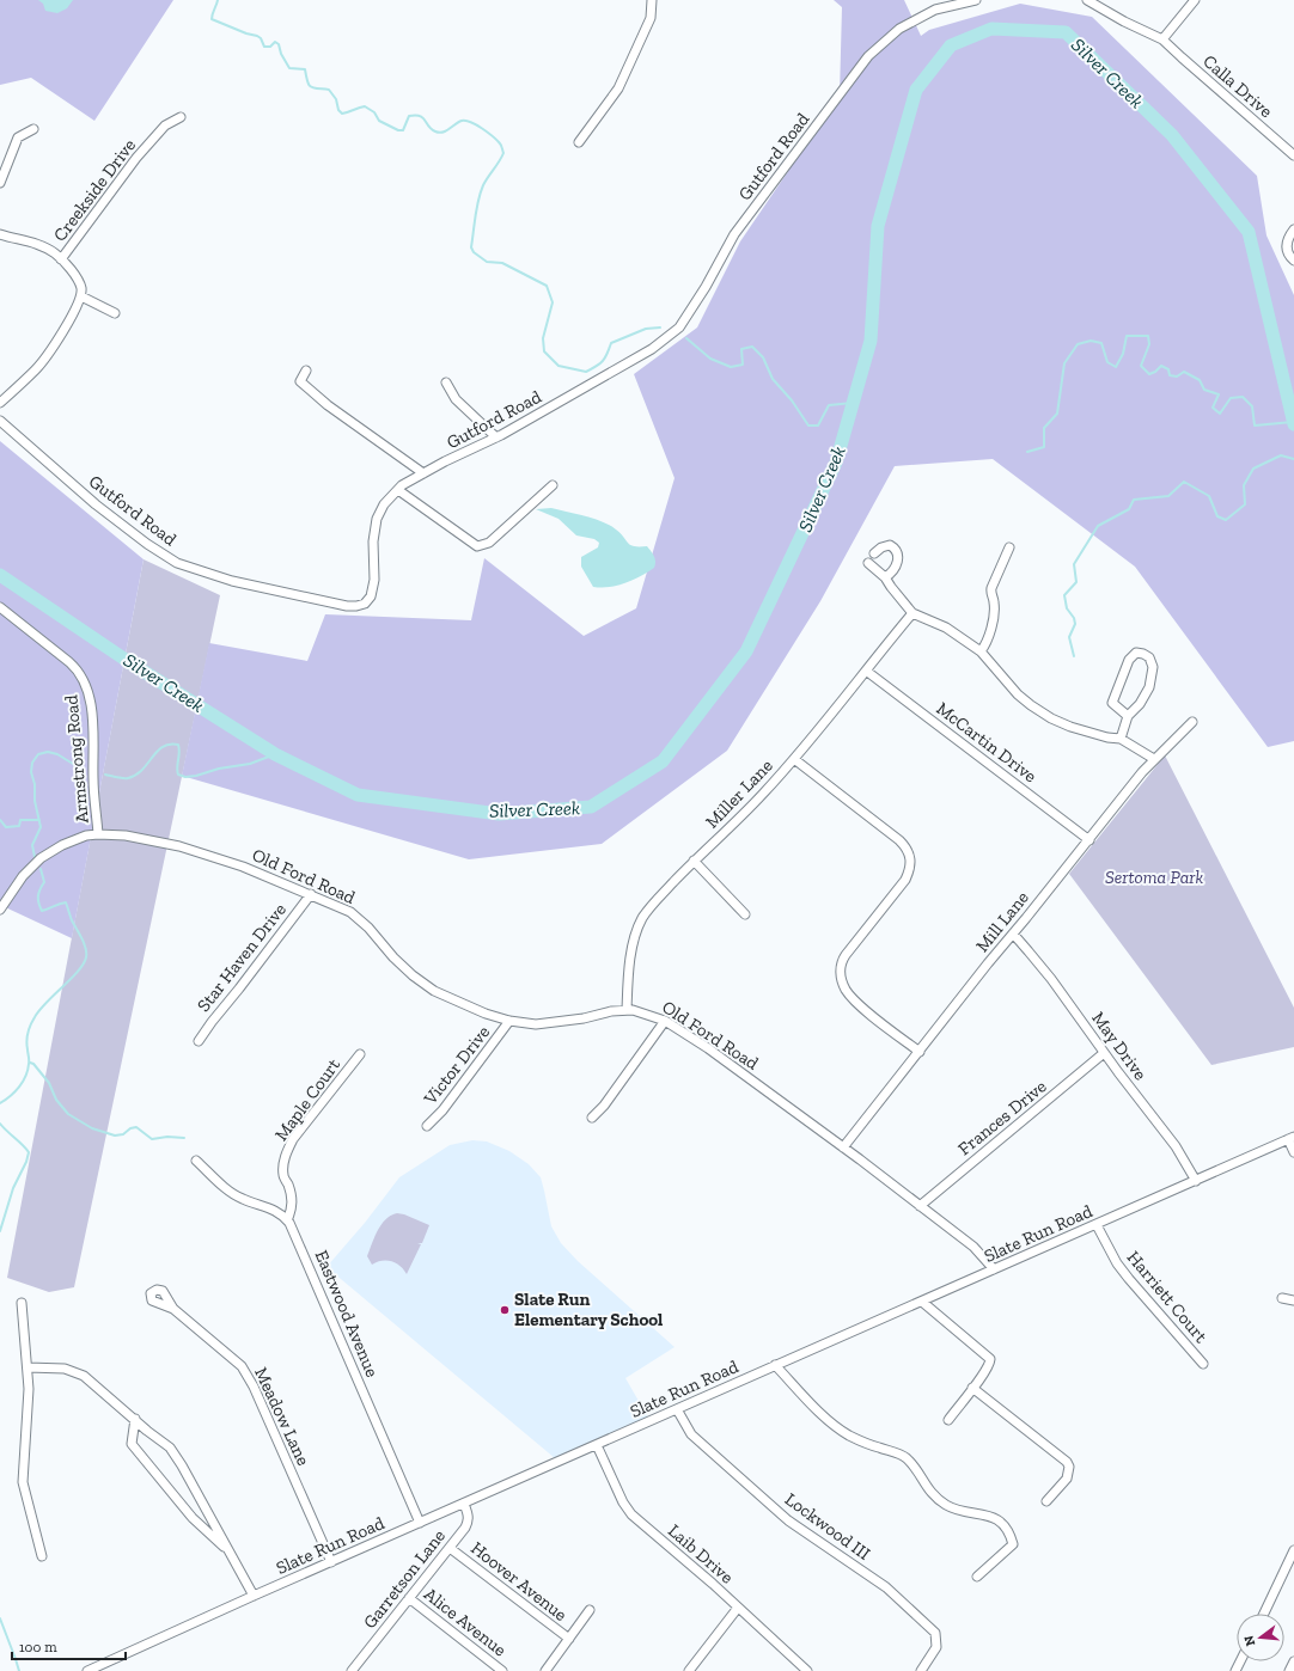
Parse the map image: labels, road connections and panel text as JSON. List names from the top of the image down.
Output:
{
  "streets": {
    "street": [
      "Calla Drive",
      "Gutford Road",
      "Creekside Drive",
      "McCartin Drive",
      "Armstrong Road",
      "Miller Lane",
      "Old Ford Road",
      "Mill Lane",
      "Star Haven Drive",
      "May Drive",
      "Victor Drive",
      "Maple Court",
      "Frances Drive",
      "Slate Run Road",
      "Harriett Court",
      "Eastwood Avenue",
      "Meadow Lane",
      "Lockwood III",
      "Laib Drive",
      "Garretson Lane",
      "Hoover Avenue",
      "Alice Avenue"
    ]
  },
  "crossings": [
    ["McCartin Drive", "Miller Lane"],
    ["McCartin Drive", "Mill Lane"],
    ["Armstrong Road", "Old Ford Road"],
    ["Miller Lane", "Old Ford Road"],
    ["Old Ford Road", "Mill Lane"],
    ["Old Ford Road", "Star Haven Drive"],
    ["Old Ford Road", "Victor Drive"],
    ["Old Ford Road", "Frances Drive"],
    ["Old Ford Road", "Slate Run Road"],
    ["Mill Lane", "May Drive"],
    ["May Drive", "Frances Drive"],
    ["May Drive", "Slate Run Road"],
    ["Maple Court", "Eastwood Avenue"],
    ["Slate Run Road", "Harriett Court"],
    ["Slate Run Road", "Eastwood Avenue"],
    ["Slate Run Road", "Meadow Lane"],
    ["Slate Run Road", "Lockwood III"],
    ["Slate Run Road", "Laib Drive"],
    ["Slate Run Road", "Garretson Lane"],
    ["Garretson Lane", "Hoover Avenue"],
    ["Garretson Lane", "Alice Avenue"]
  ],
  "water": ["Silver Creek"],
  "parks": ["Sertoma Park"],
  "places": ["Slate Run Elementary School"],
  "scale_bar": "100 m",
  "north": "left"
}
